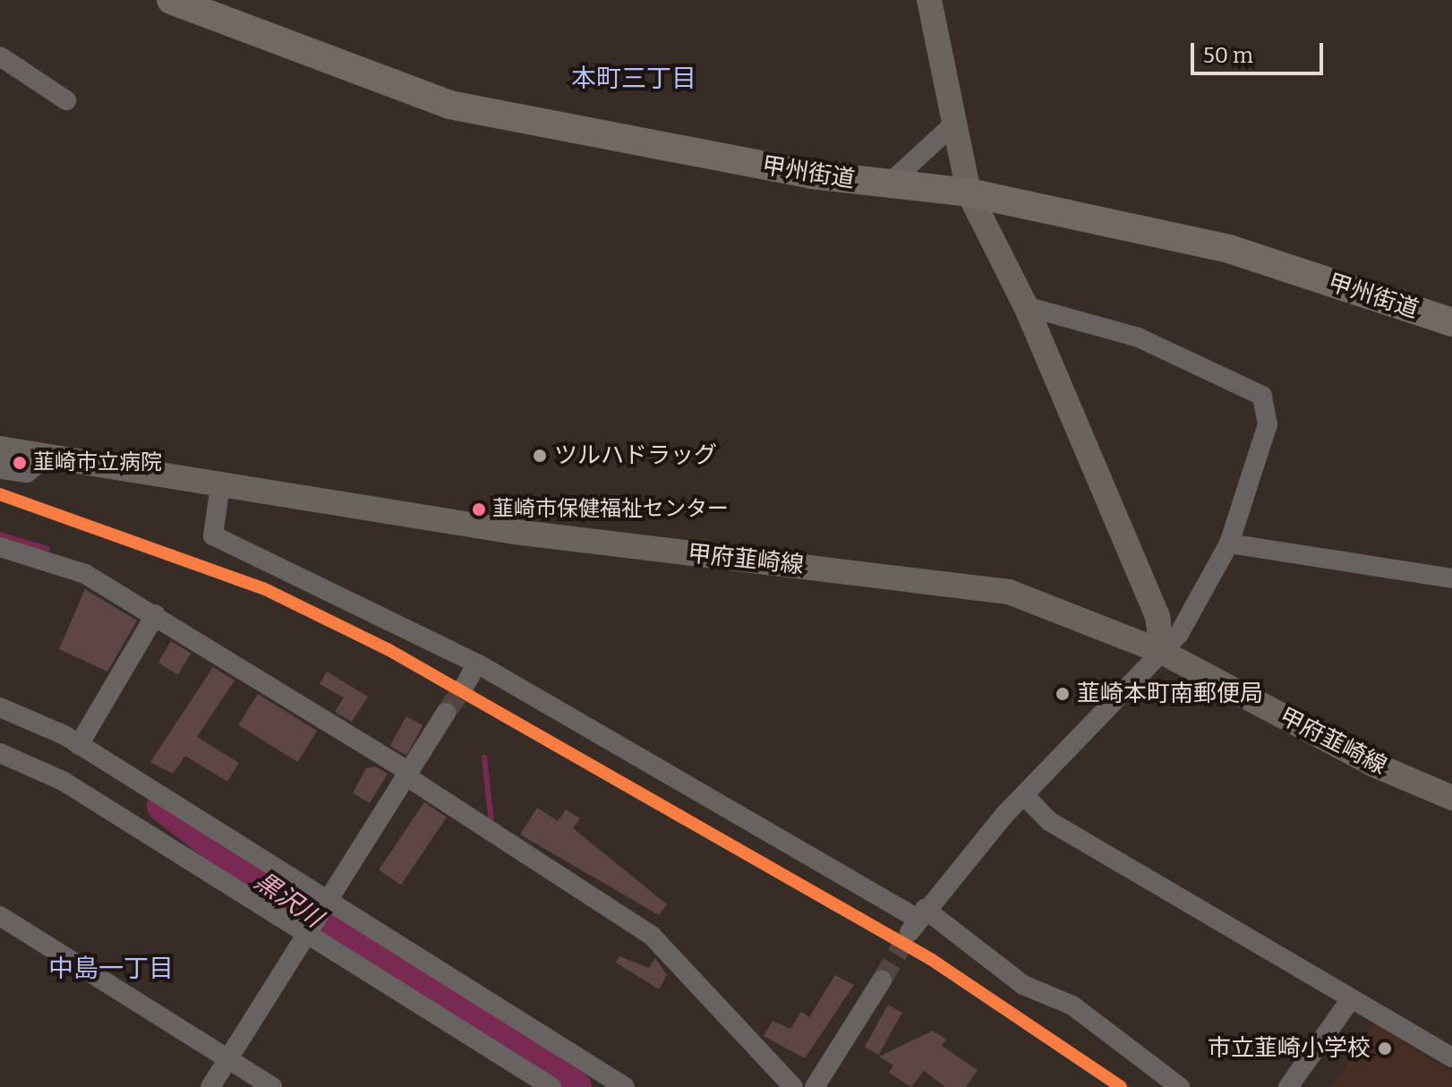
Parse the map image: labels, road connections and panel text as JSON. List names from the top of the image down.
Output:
{
  "streets": {
    "highway": ["甲州街道"],
    "main road": ["甲府韮崎線"]
  },
  "districts": ["本町三丁目", "中島一丁目"],
  "water": ["黒沢川"],
  "places": [
    "ツルハドラッグ",
    "韮崎市立病院",
    "韮崎市保健福祉センター",
    "韮崎本町南郵便局",
    "市立韮崎小学校"
  ],
  "scale_bar": "50 m"
}
